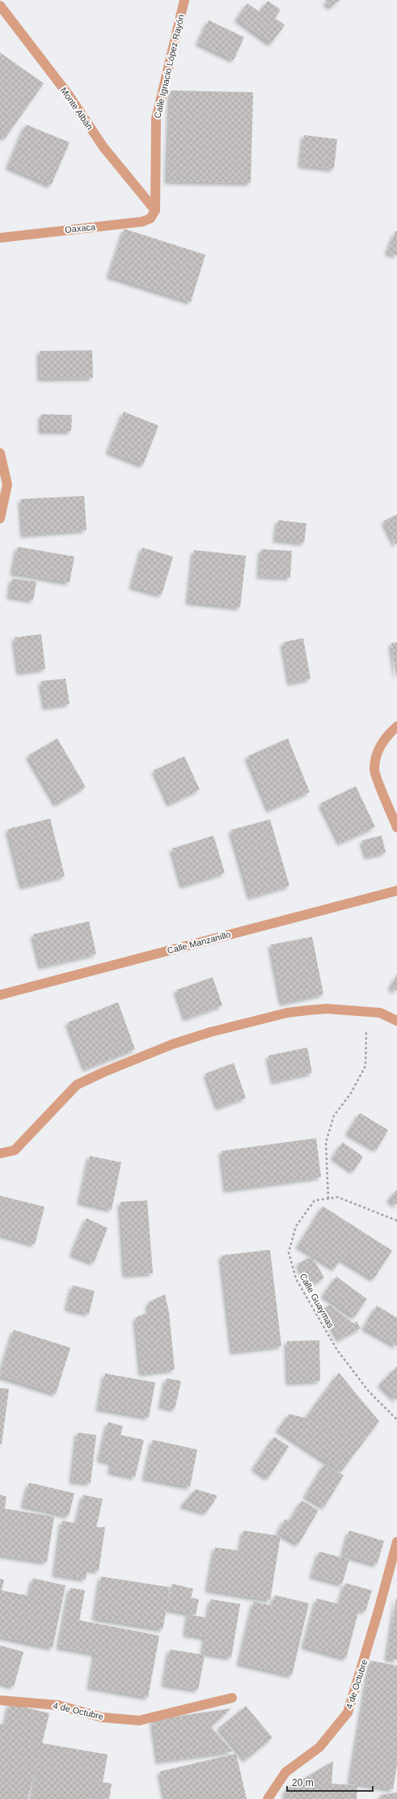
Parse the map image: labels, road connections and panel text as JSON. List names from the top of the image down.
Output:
{
  "streets": {
    "street": [
      "Calle Ignacio López Rayón",
      "Monte Albán",
      "Oaxaca",
      "Calle Manzanillo",
      "4 de Octubre"
    ],
    "path": ["Calle Guaymas"]
  },
  "crossings": [
    ["Calle Ignacio López Rayón", "Monte Albán"],
    ["Calle Ignacio López Rayón", "Oaxaca"],
    ["Monte Albán", "Oaxaca"]
  ],
  "scale_bar": "20 m"
}
